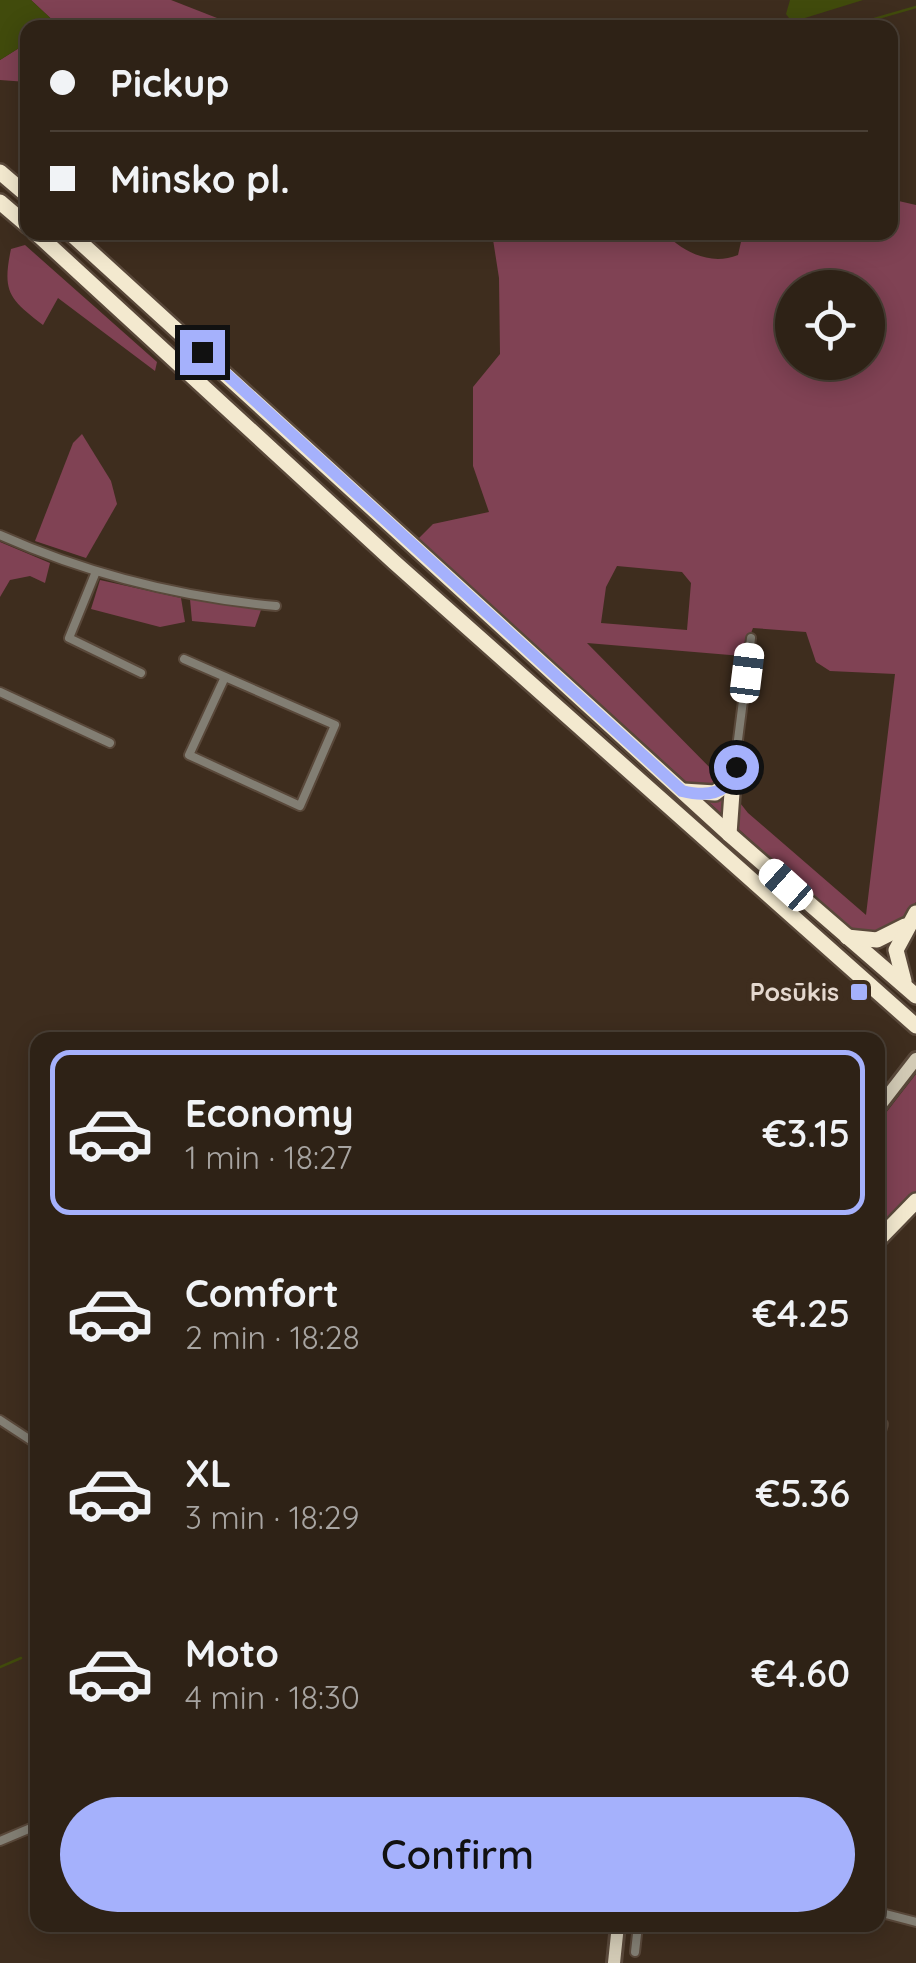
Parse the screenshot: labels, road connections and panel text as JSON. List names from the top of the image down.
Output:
{
  "places": {
    "transit": ["Posūkis"]
  },
  "page": {
    "banner": ["Pickup", "Minsko pl."],
    "list": [
      {
        "name": "Economy",
        "note": "1 min · 18:27",
        "value": "€3.15"
      },
      {
        "name": "Comfort",
        "note": "2 min · 18:28",
        "value": "€4.25"
      },
      {
        "name": "XL",
        "note": "3 min · 18:29",
        "value": "€5.36"
      },
      {
        "name": "Moto",
        "note": "4 min · 18:30",
        "value": "€4.60"
      }
    ],
    "buttons": "Confirm"
  }
}
